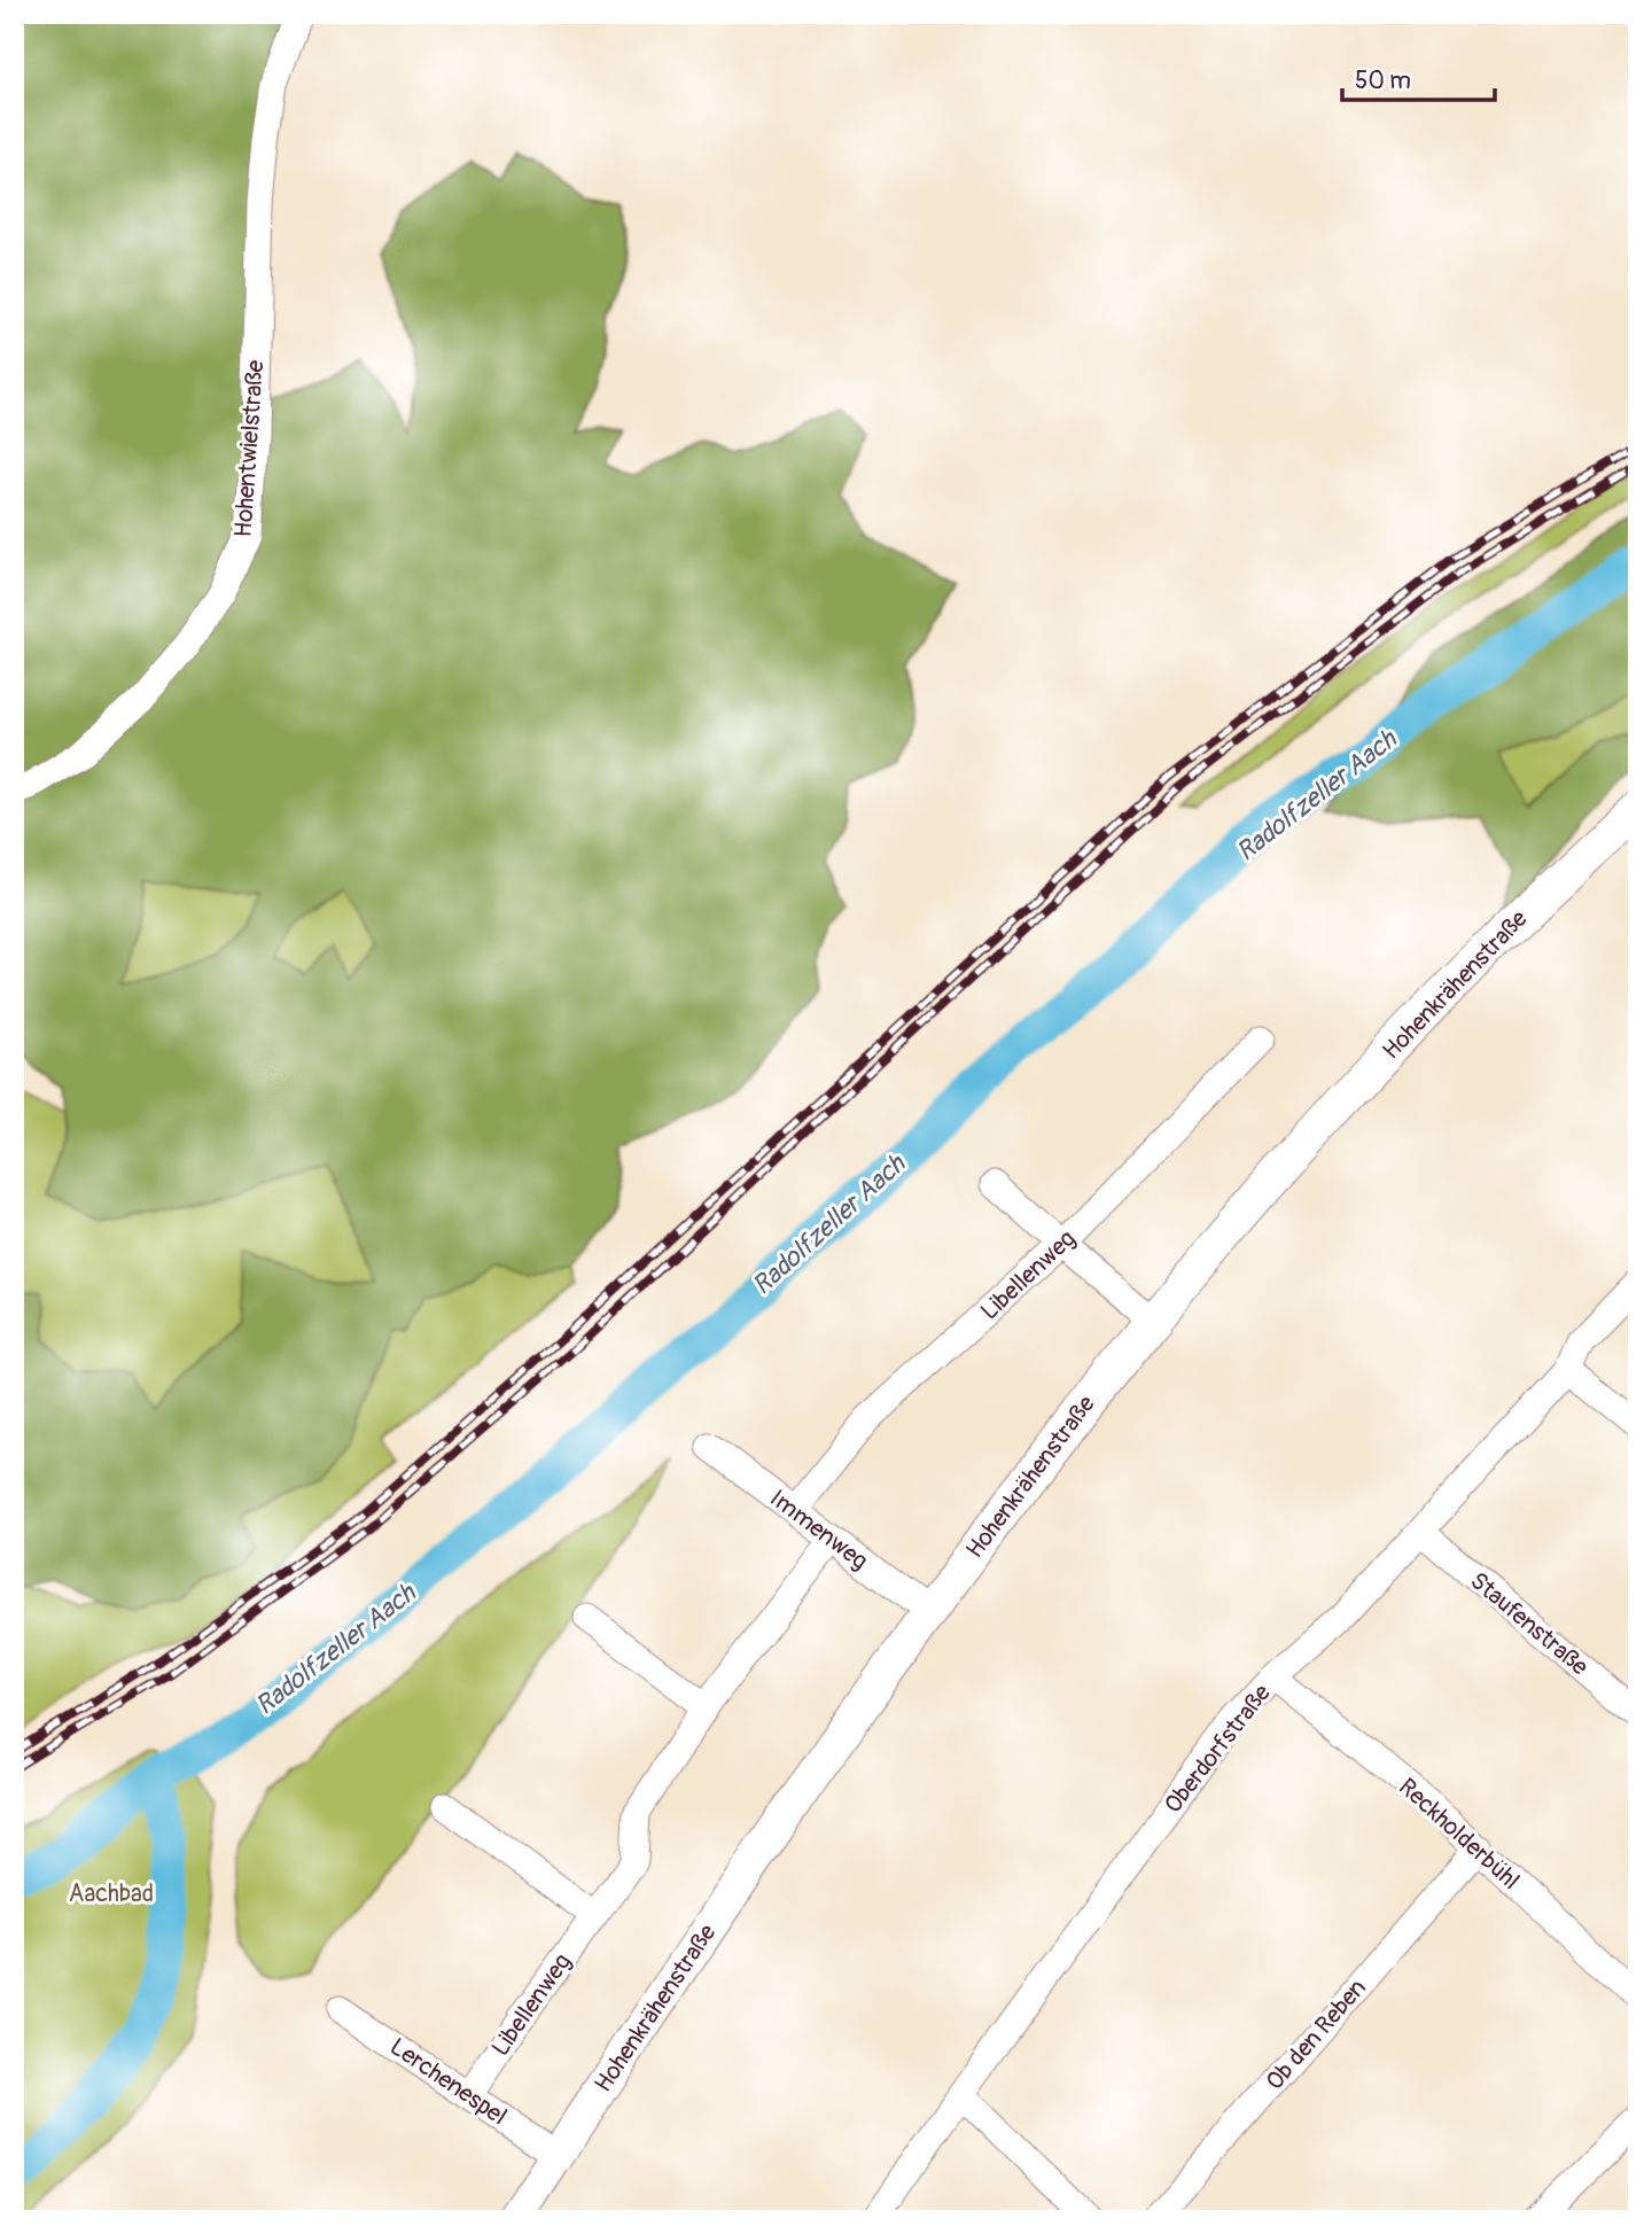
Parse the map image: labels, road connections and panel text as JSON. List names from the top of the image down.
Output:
{
  "streets": {
    "main road": ["Hohenkrähenstraße"],
    "street": [
      "Hohentwielstraße",
      "Libellenweg",
      "Immenweg",
      "Staufenstraße",
      "Oberdorfstraße",
      "Reckholderbühl",
      "Ob den Reben",
      "Lerchenespel"
    ]
  },
  "crossings": [
    ["Hohenkrähenstraße", "Immenweg"],
    ["Hohenkrähenstraße", "Lerchenespel"],
    ["Libellenweg", "Immenweg"],
    ["Libellenweg", "Lerchenespel"],
    ["Staufenstraße", "Oberdorfstraße"],
    ["Oberdorfstraße", "Reckholderbühl"],
    ["Reckholderbühl", "Ob den Reben"]
  ],
  "water": ["Radolfzeller Aach"],
  "parks": ["Aachbad"],
  "scale_bar": "50 m"
}
